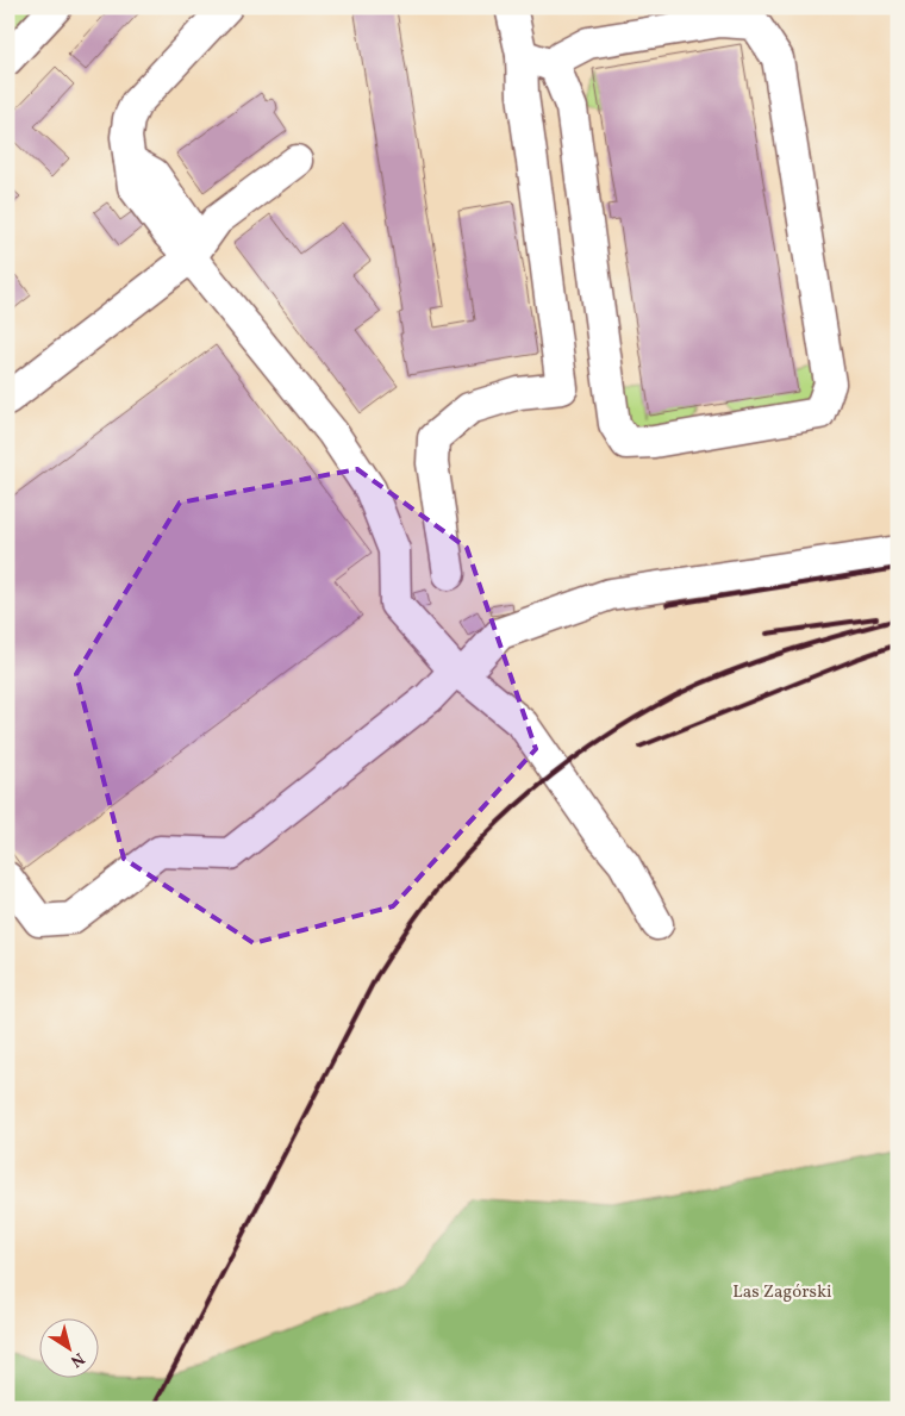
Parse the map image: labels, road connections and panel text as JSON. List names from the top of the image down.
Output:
{
  "parks": ["Las Zagórski"],
  "north": "bottom right"
}
